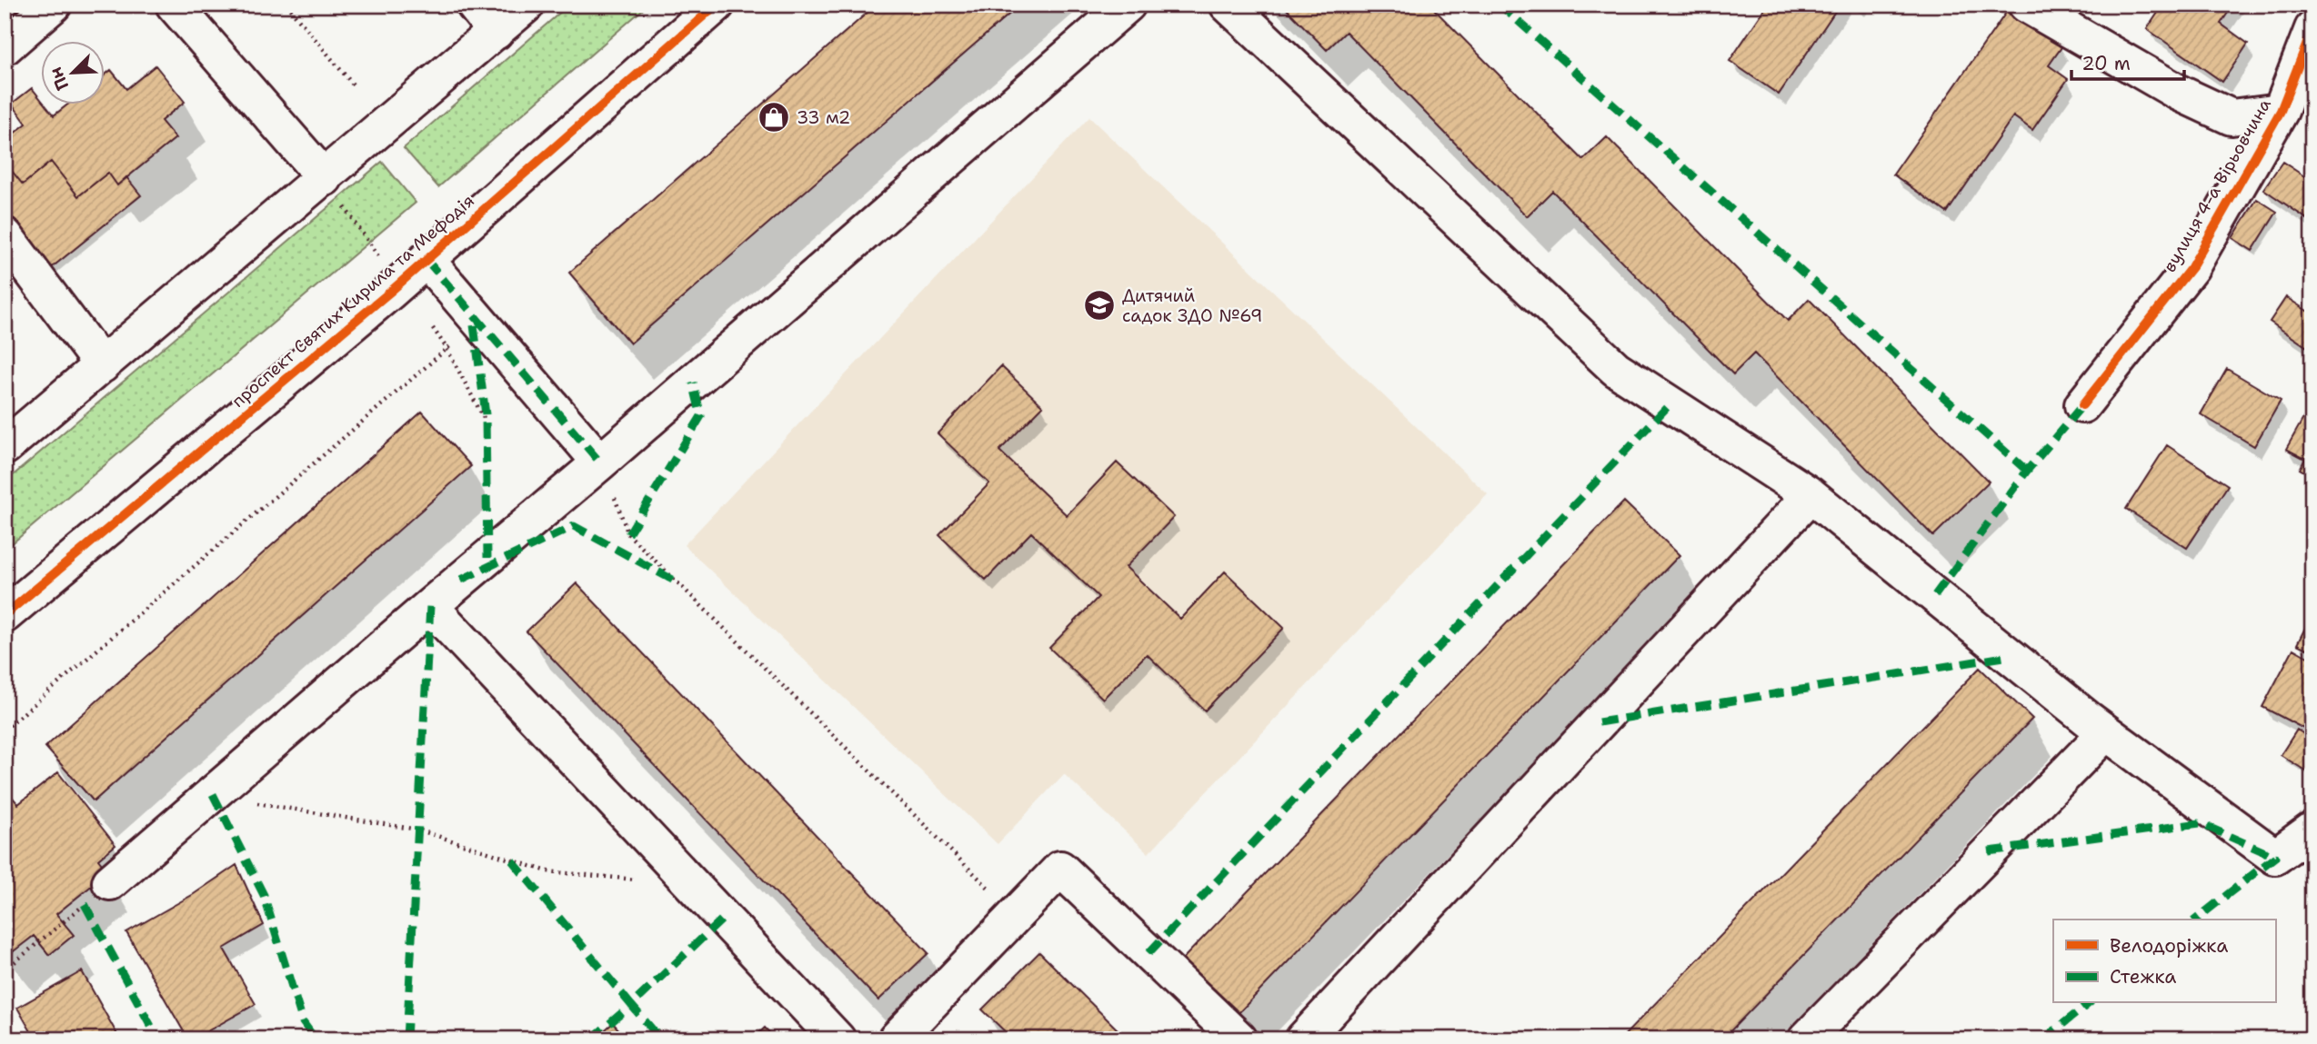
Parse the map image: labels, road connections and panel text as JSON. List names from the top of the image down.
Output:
{
  "streets": {
    "street": ["вулиця 4-а Вірьовчинa", "проспект Святих Кирила та Мефодія"]
  },
  "places": {
    "shop": ["33 м2"],
    "school or university": ["Дитячий садок ЗДО №69"]
  },
  "legend": ["Велодоріжка", "Стежка"],
  "scale_bar": "20 m",
  "north": "bottom left"
}
